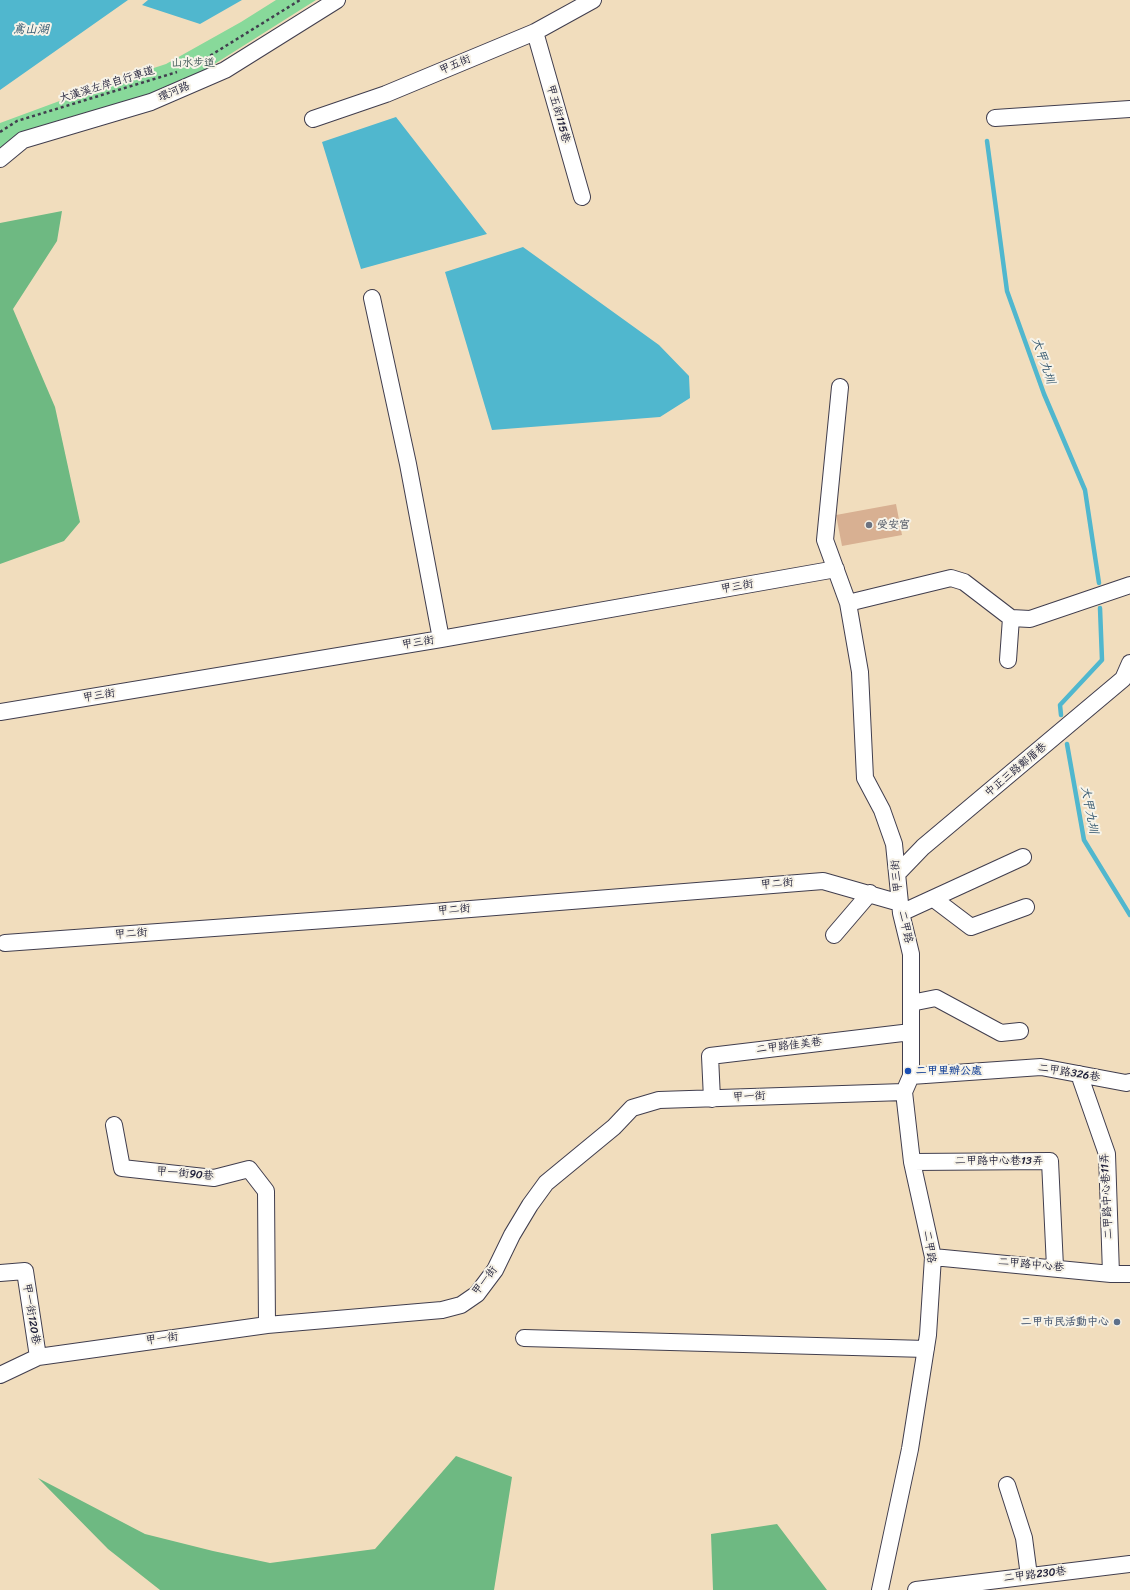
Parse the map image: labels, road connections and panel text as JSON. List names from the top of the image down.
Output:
{
  "streets": {
    "street": [
      "甲五街",
      "環河路",
      "甲五街115巷",
      "甲三街",
      "中正三路鄭厝巷",
      "甲二街",
      "二甲路",
      "二甲路佳美巷",
      "二甲路326巷",
      "甲一街",
      "二甲路中心巷13弄",
      "甲一街90巷",
      "二甲路中心巷11弄",
      "二甲路中心巷",
      "甲一街120巷",
      "二甲路230巷"
    ],
    "path": ["大漢溪左岸自行車道"]
  },
  "crossings": [
    ["甲五街", "甲五街115巷"],
    ["甲三街", "中正三路鄭厝巷"],
    ["甲三街", "甲二街"],
    ["甲三街", "二甲路"],
    ["甲二街", "二甲路"],
    ["二甲路", "二甲路佳美巷"],
    ["二甲路", "二甲路326巷"],
    ["二甲路", "甲一街"],
    ["二甲路", "二甲路中心巷13弄"],
    ["二甲路", "二甲路中心巷"],
    ["二甲路佳美巷", "甲一街"],
    ["二甲路326巷", "二甲路中心巷11弄"],
    ["甲一街", "甲一街90巷"],
    ["甲一街", "甲一街120巷"],
    ["二甲路中心巷13弄", "二甲路中心巷"],
    ["二甲路中心巷11弄", "二甲路中心巷"]
  ],
  "water": ["鳶山湖", "大甲九圳"],
  "parks": ["山水步道"],
  "places": ["受安宮", "二甲里辦公處", "二甲市民活動中心"]
}
